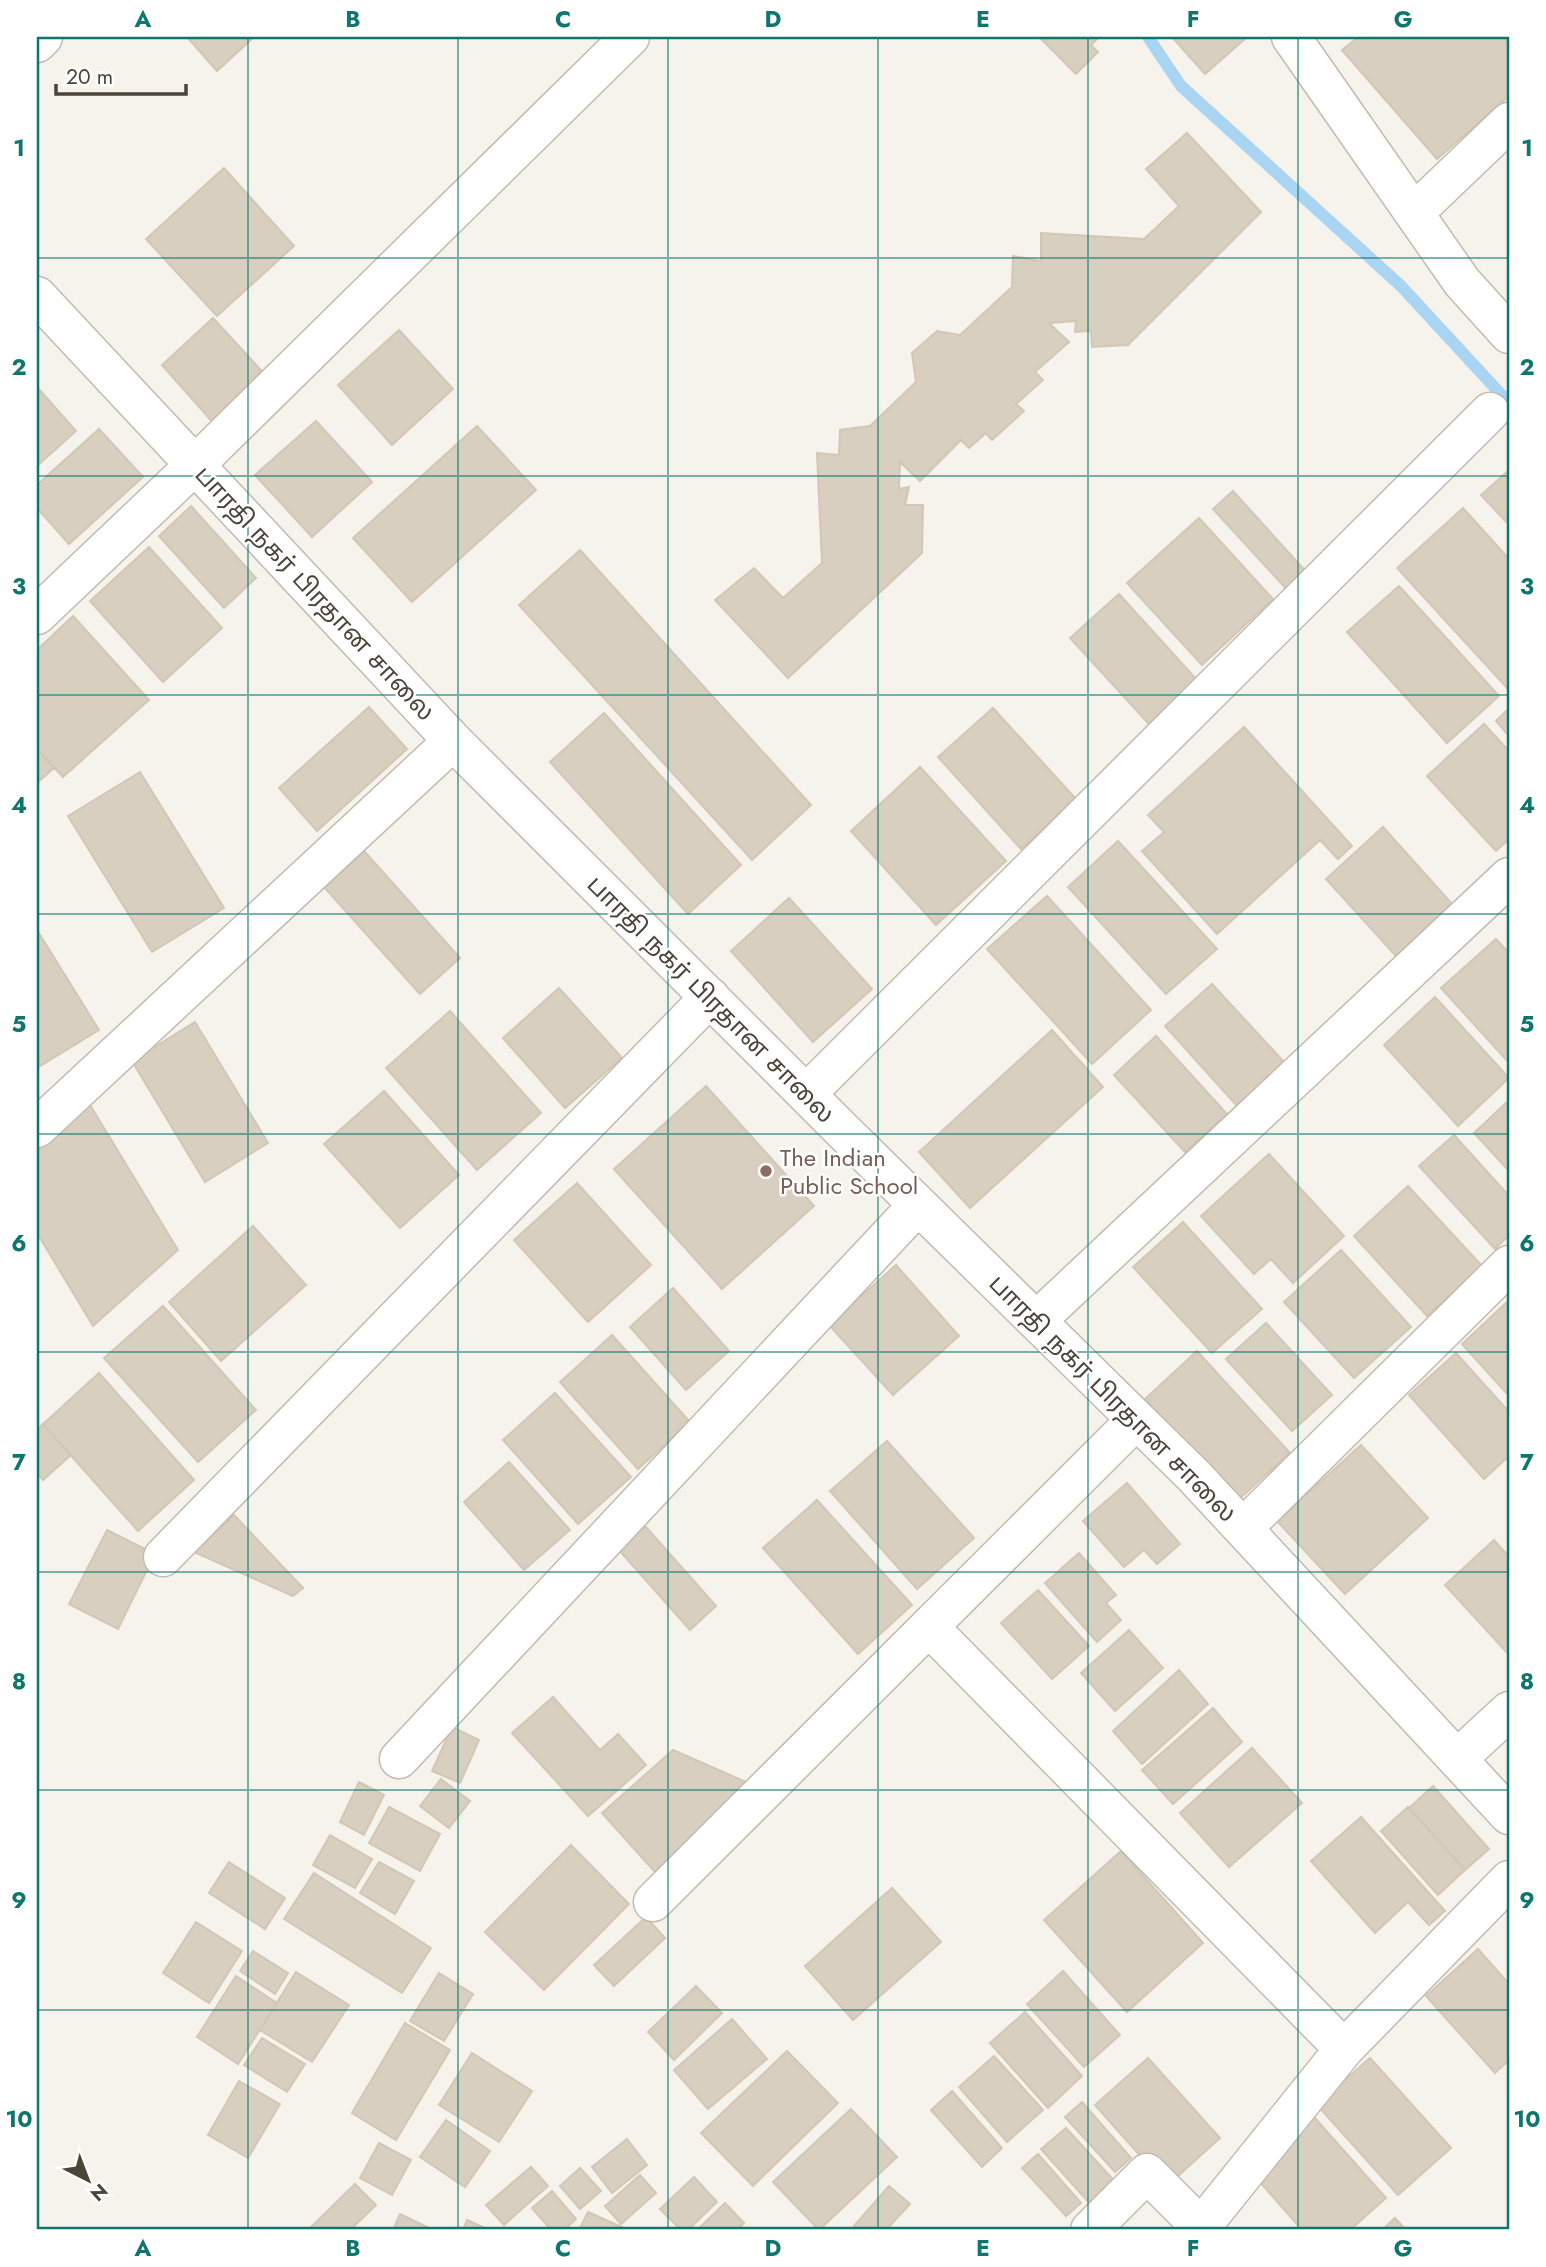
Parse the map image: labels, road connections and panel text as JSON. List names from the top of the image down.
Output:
{
  "streets": {
    "street": ["பாரதி நகர் பிரதான சாலை"]
  },
  "places": ["The Indian Public School"],
  "scale_bar": "20 m",
  "north": "bottom right",
  "grid": {
    "columns": [
      "A",
      "B",
      "C",
      "D",
      "E",
      "F",
      "G"
    ],
    "rows": [
      "1",
      "2",
      "3",
      "4",
      "5",
      "6",
      "7",
      "8",
      "9",
      "10"
    ]
  }
}
